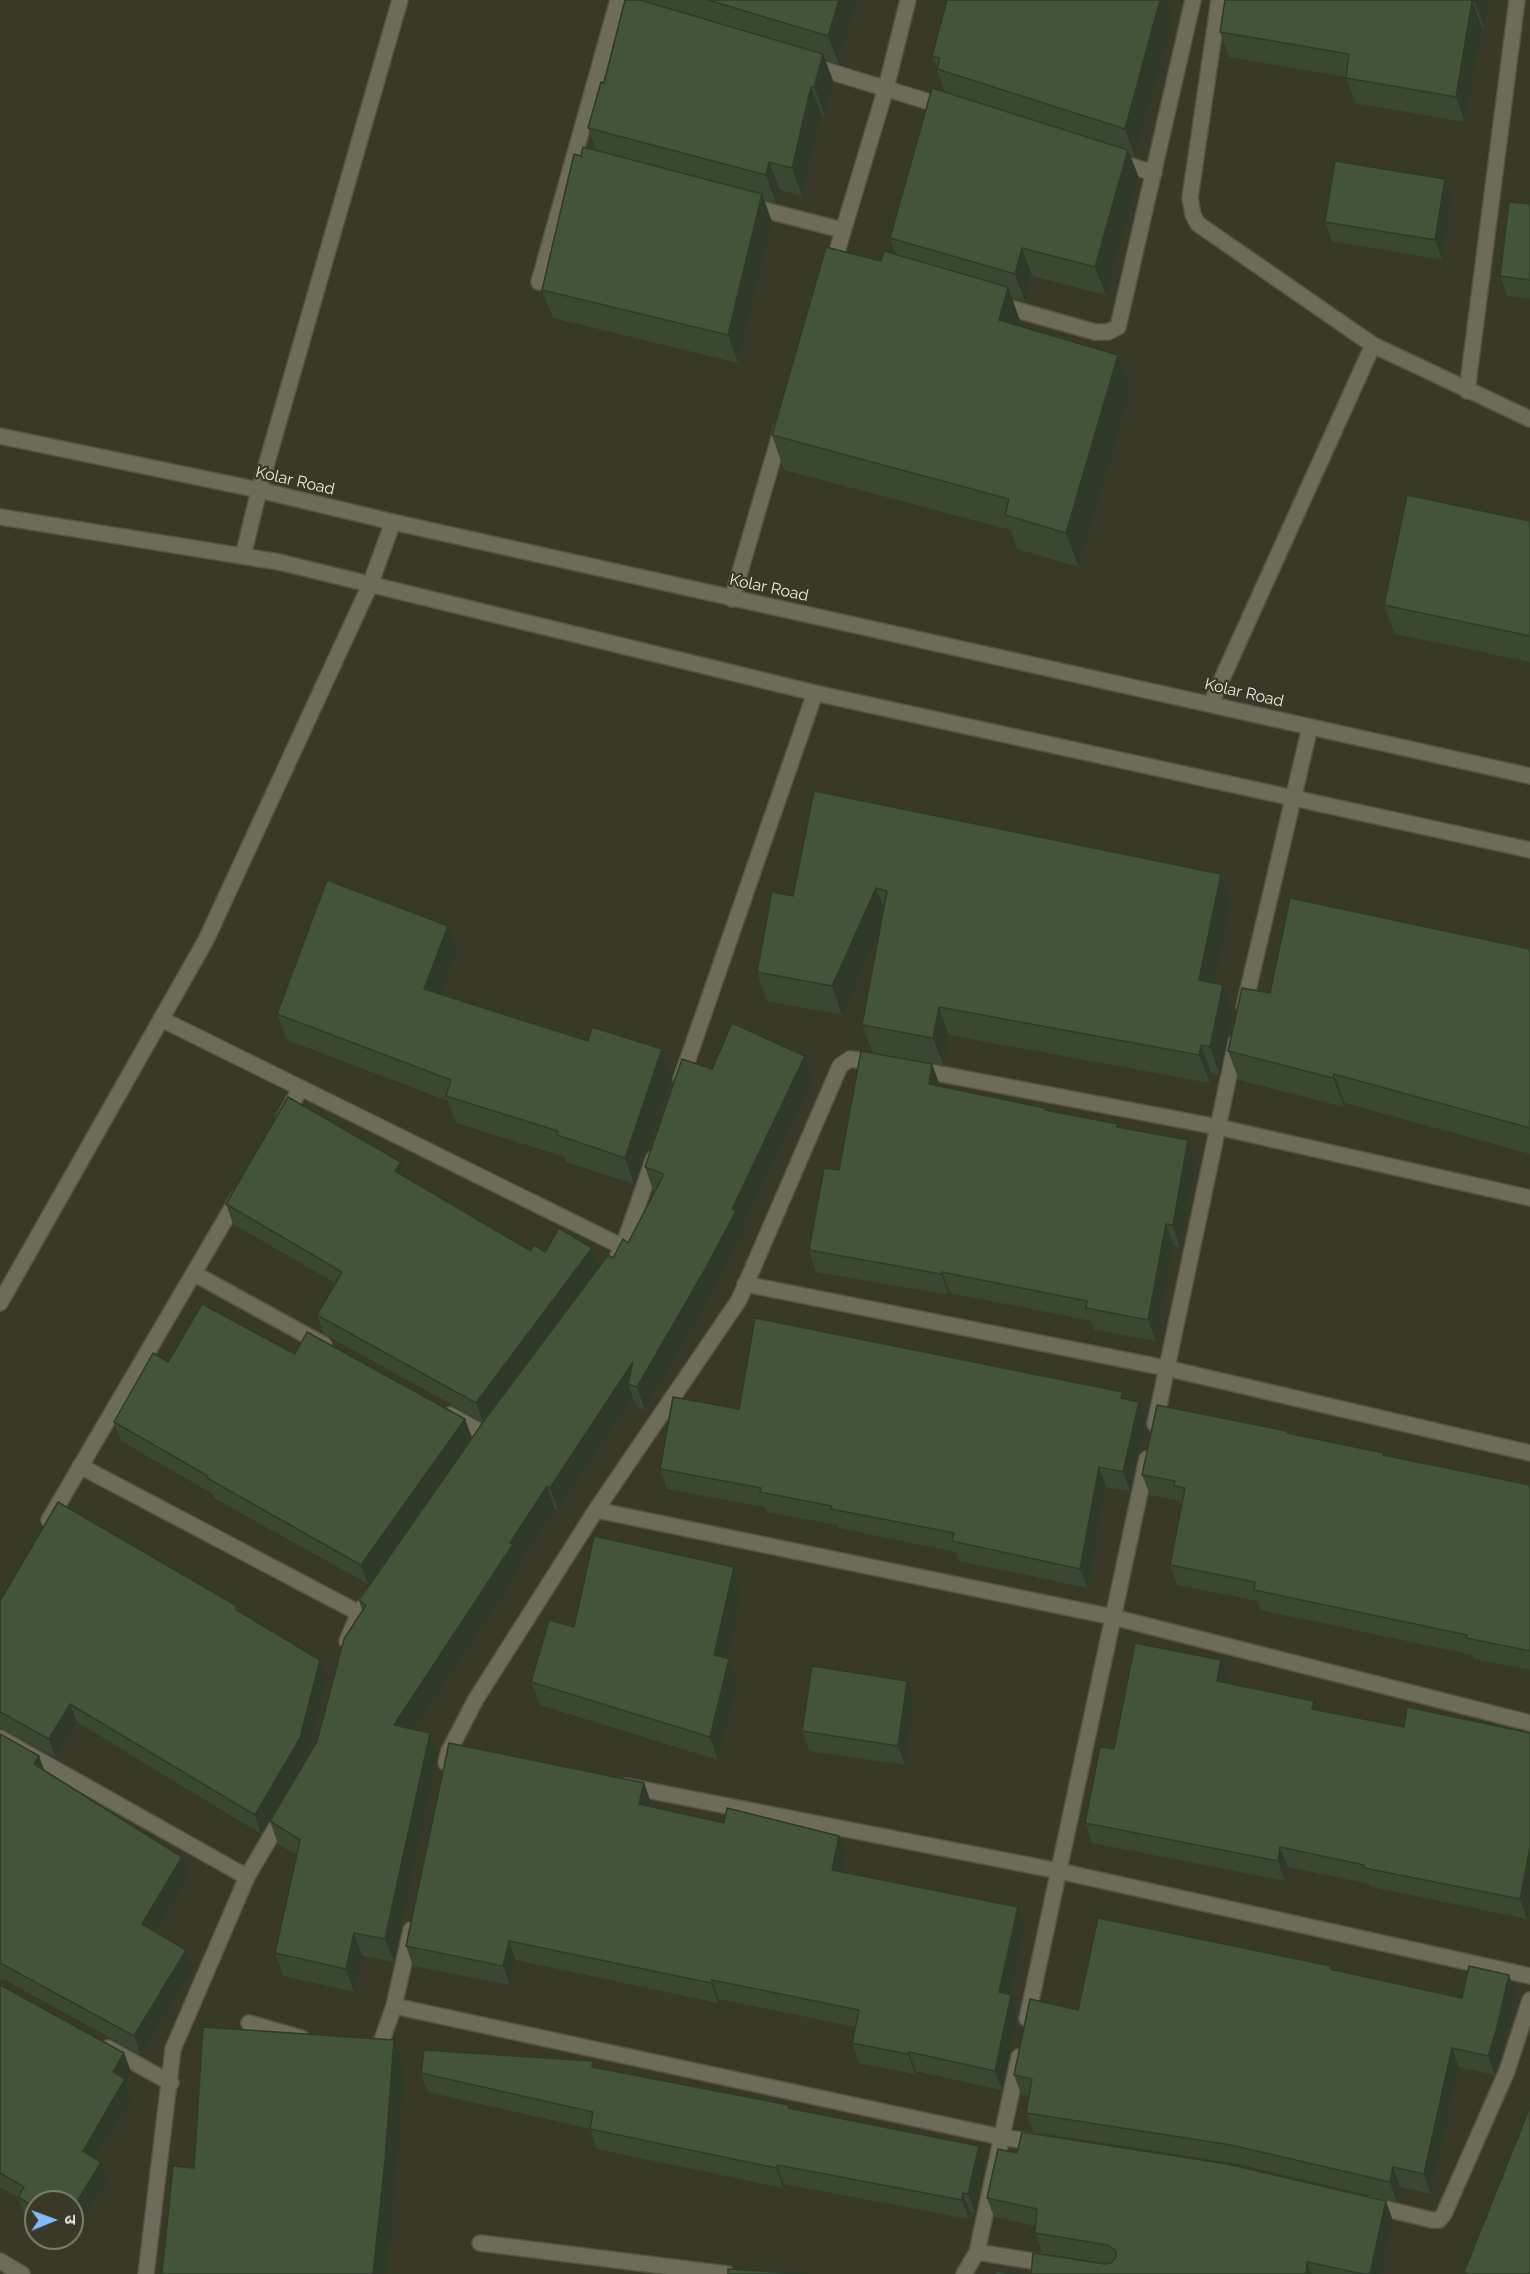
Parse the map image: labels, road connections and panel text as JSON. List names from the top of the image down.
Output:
{
  "streets": {
    "street": ["Kolar Road"]
  },
  "north": "right"
}
